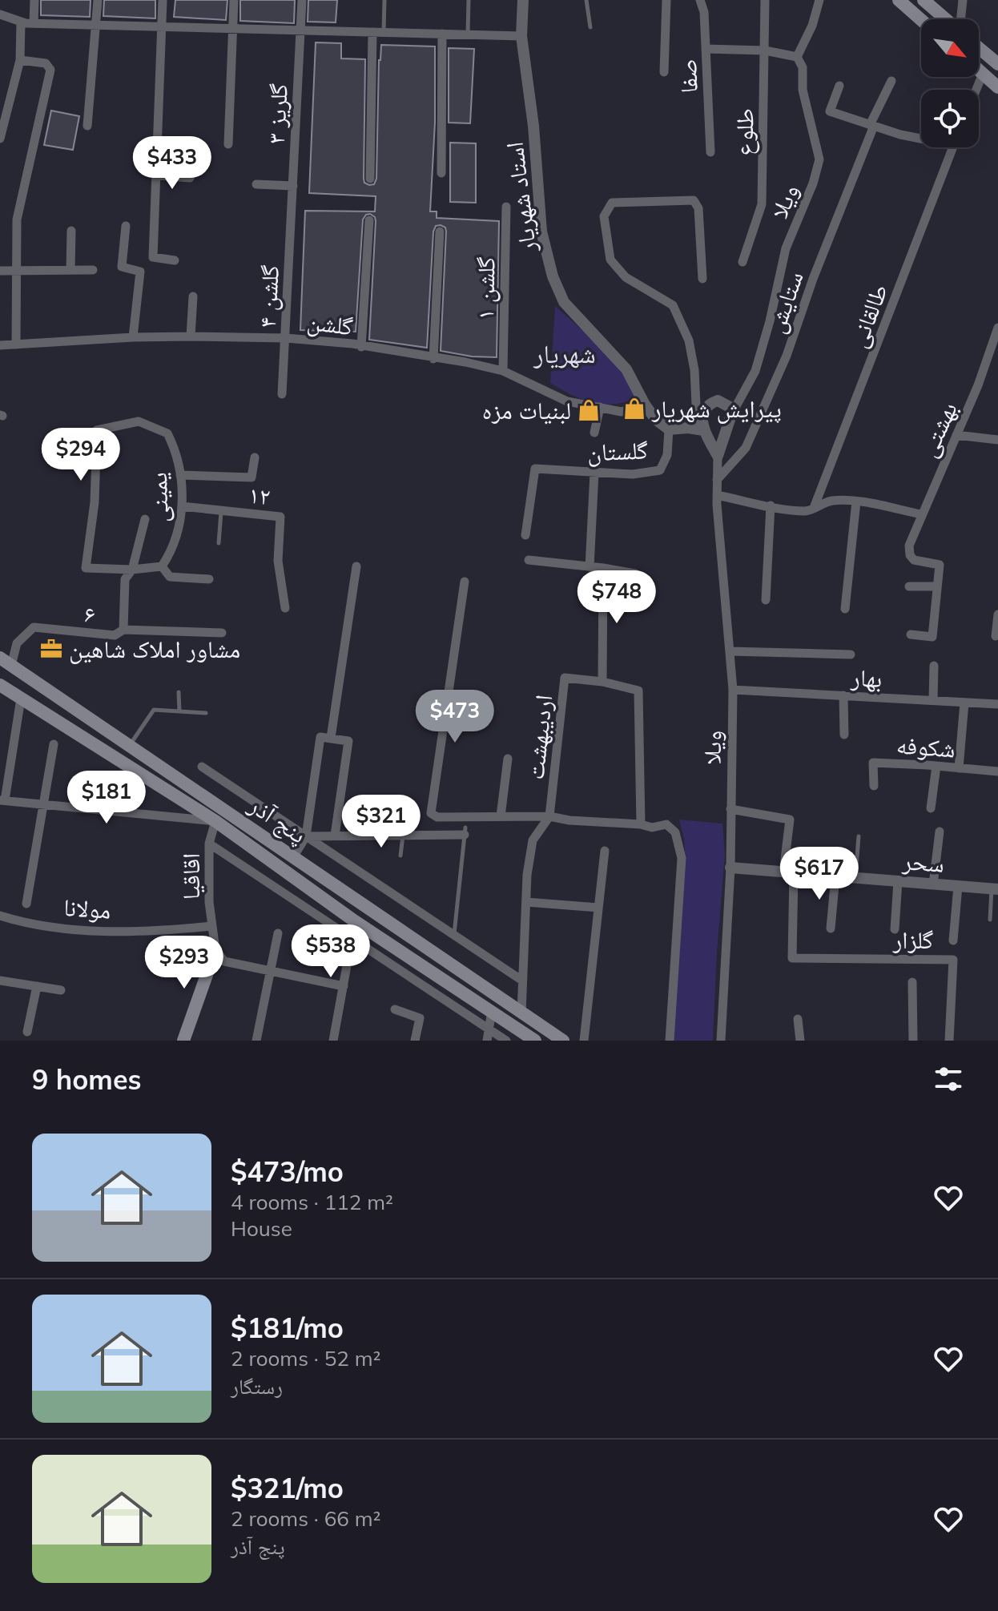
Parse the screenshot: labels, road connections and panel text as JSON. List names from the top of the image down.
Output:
{
  "streets": {
    "main road": ["پنج آذر"],
    "street": [
      "صفا",
      "گلریز ۳",
      "طلوع",
      "استاد شهریار",
      "ویلا",
      "گلشن ۱",
      "گلشن ۴",
      "ستایش",
      "طالقانی",
      "گلشن",
      "بهشتی",
      "گلستان",
      "۱۲",
      "یمینی",
      "۶",
      "بهار",
      "اردیبهشت",
      "شکوفه",
      "سحر",
      "اقاقیا",
      "مولانا",
      "گلزار"
    ]
  },
  "crossings": [
    ["گلریز ۳", "گلشن ۴"],
    ["استاد شهریار", "گلشن"],
    ["استاد شهریار", "گلستان"],
    ["ویلا", "ستایش"],
    ["ویلا", "بهار"],
    ["ویلا", "سحر"],
    ["گلشن ۱", "گلشن"],
    ["گلشن ۴", "گلشن"],
    ["۱۲", "یمینی"],
    ["یمینی", "۶"],
    ["۶", "پنج آذر"],
    ["اردیبهشت", "پنج آذر"],
    ["پنج آذر", "اقاقیا"],
    ["سحر", "گلزار"],
    ["اقاقیا", "مولانا"]
  ],
  "districts": ["شهریار"],
  "places": {
    "shop": ["پیرایش شهریار", "لبنیات مزه"],
    "office": ["مشاور املاک شاهین"]
  },
  "north": "bottom right",
  "page": {
    "price": [
      "$433",
      "$294",
      "$748",
      "$473",
      "$181",
      "$321",
      "$617",
      "$538",
      "$293"
    ],
    "heading": "9 homes",
    "list": [
      {
        "name": "$473/mo",
        "note": "4 rooms · 112 m² · House"
      },
      {
        "name": "$181/mo",
        "note": "2 rooms · 52 m² · رستگار"
      },
      {
        "name": "$321/mo",
        "note": "2 rooms · 66 m² · پنج آذر"
      }
    ]
  }
}
